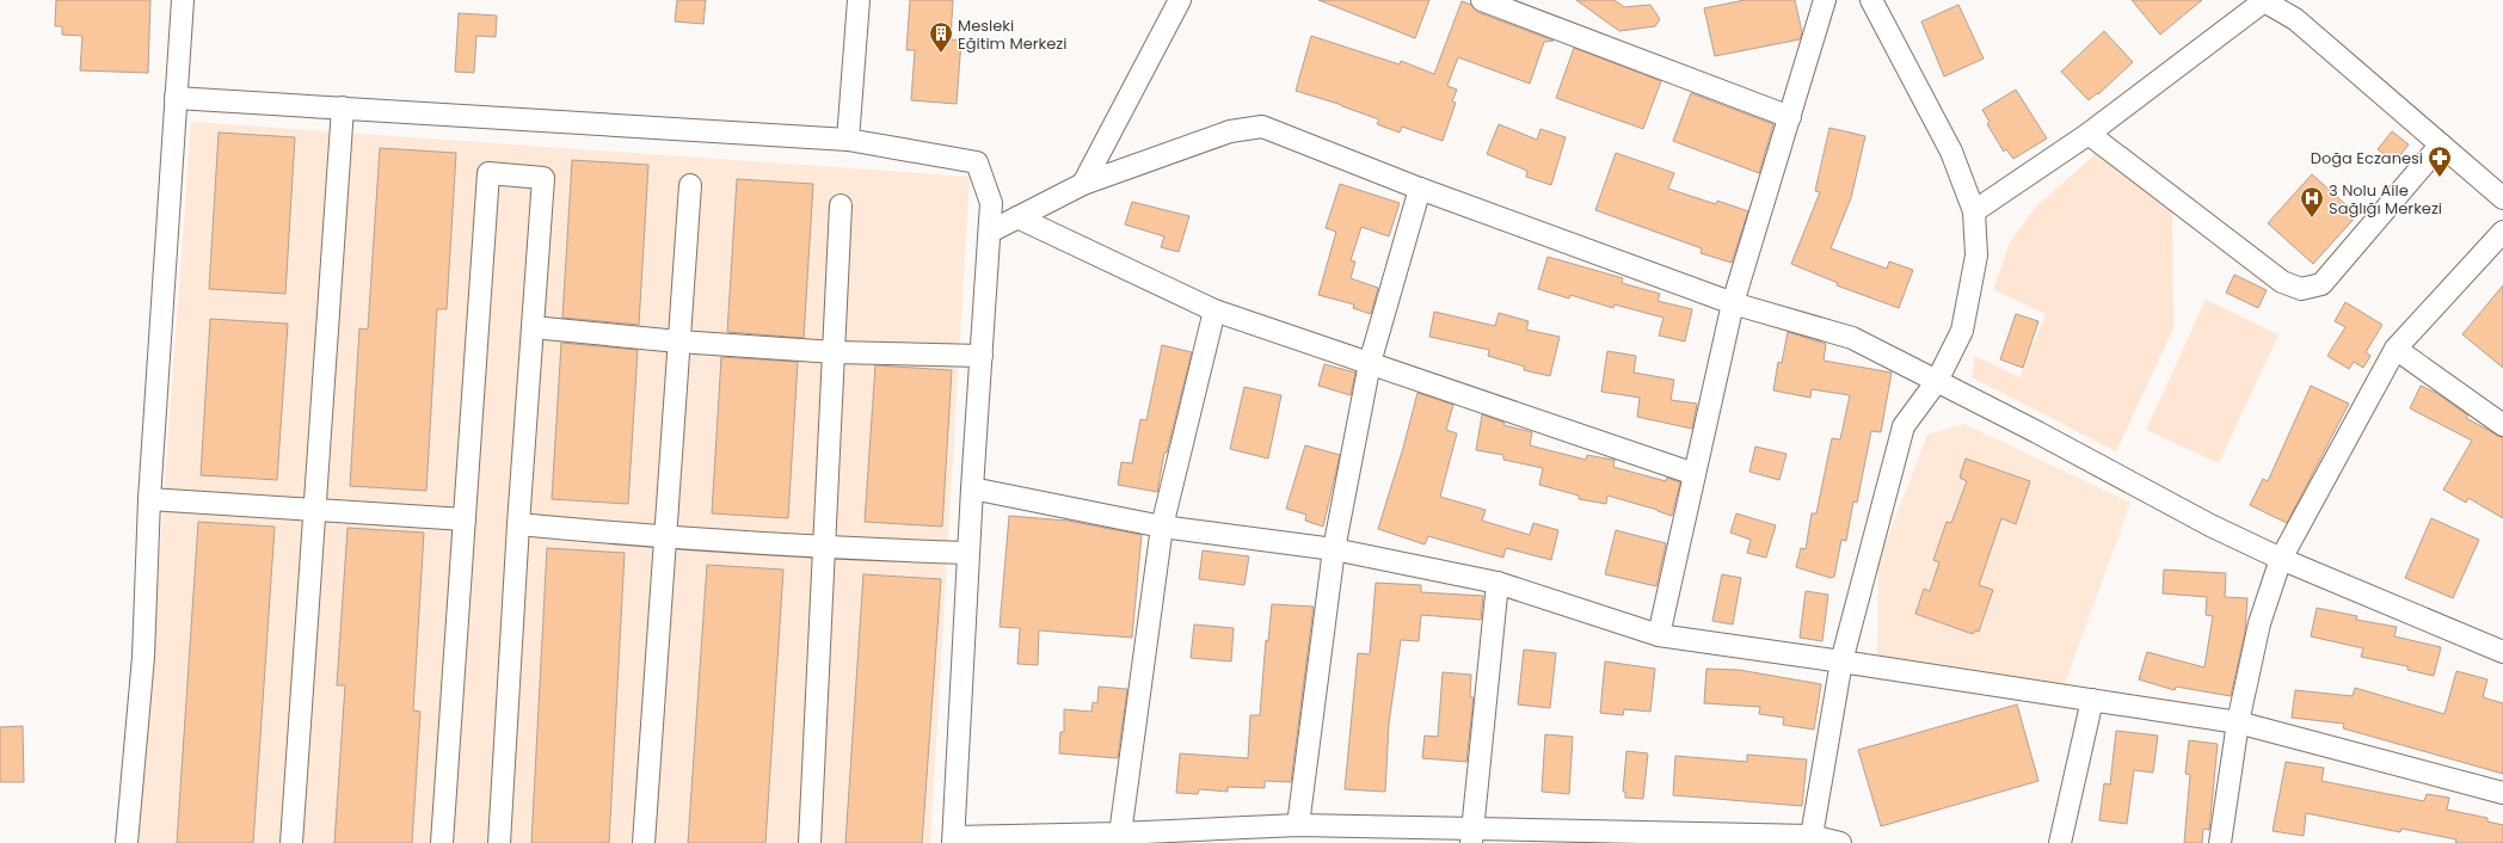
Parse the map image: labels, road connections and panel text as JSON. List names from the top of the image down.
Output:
{
  "places": {
    "building": ["Mesleki Eğitim Merkezi"],
    "pharmacy": ["Doğa Eczanesi"],
    "hospital": ["3 Nolu Aile Sağlığı Merkezi"]
  }
}
